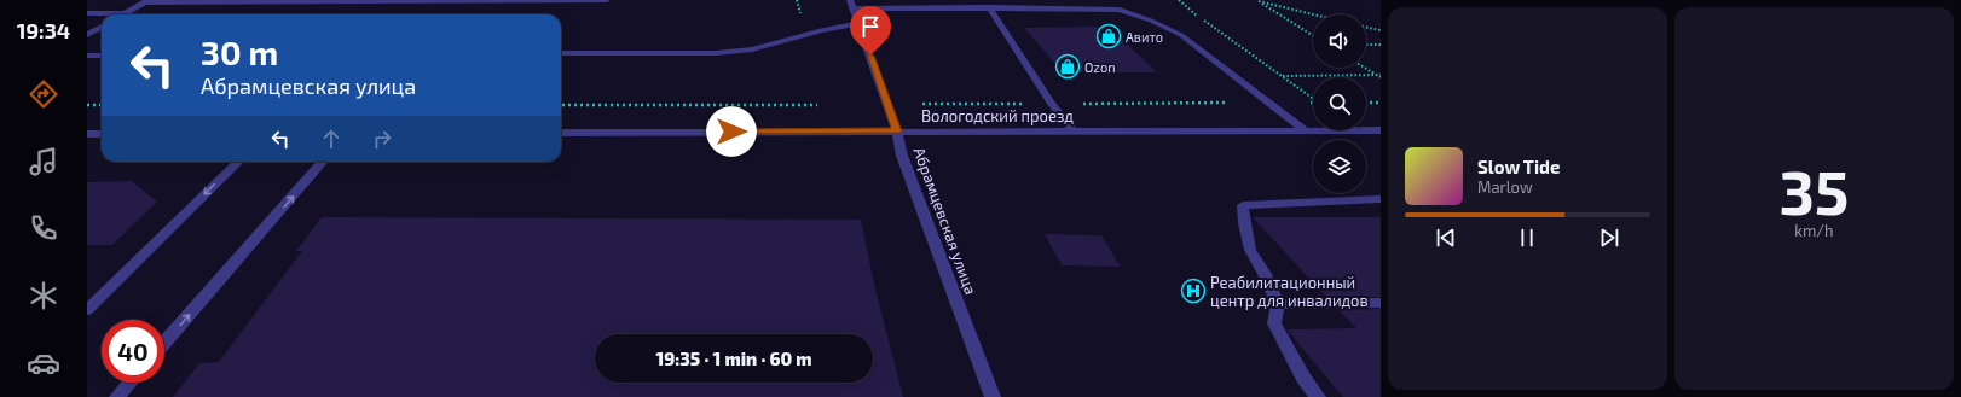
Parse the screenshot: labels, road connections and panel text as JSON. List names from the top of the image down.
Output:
{
  "streets": {
    "street": ["Вологодский проезд", "Абрамцевская улица"]
  },
  "crossings": [
    ["Вологодский проезд", "Абрамцевская улица"]
  ],
  "places": {
    "shop": ["Авито", "Ozon"],
    "hospital": ["Реабилитационный центр для инвалидов"]
  },
  "page": {
    "tabs": "19:34",
    "tile": ["35", "km/h"],
    "turn": ["30 m", "Абрамцевская улица"],
    "song": ["Slow Tide", "Marlow"],
    "limit": "40",
    "trip": "19:35 · 1 min · 60 m"
  }
}
